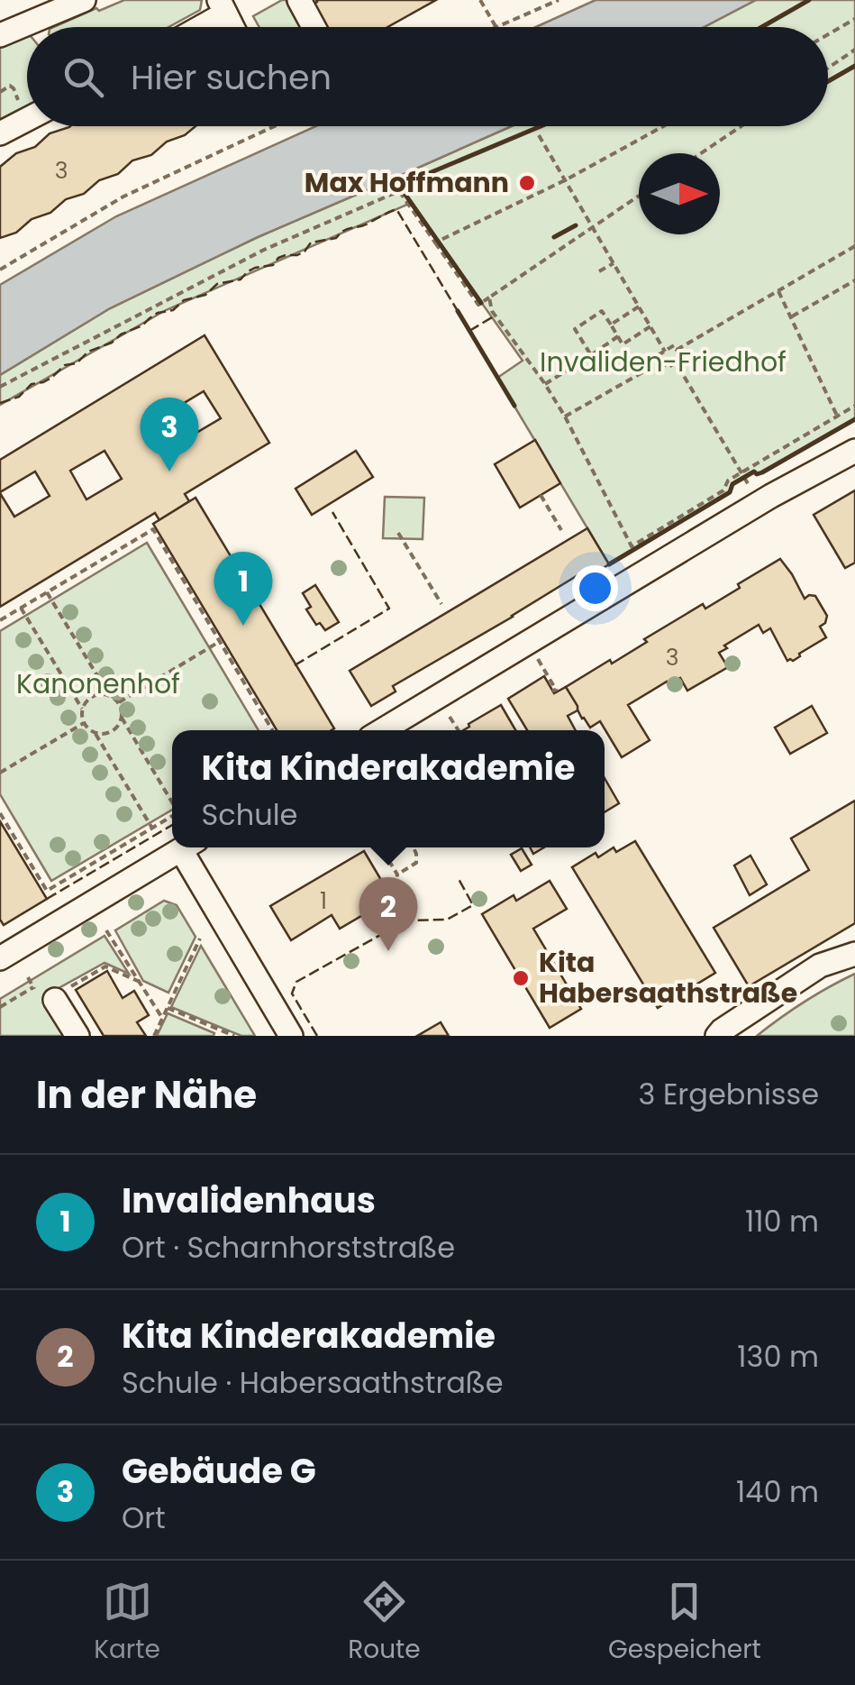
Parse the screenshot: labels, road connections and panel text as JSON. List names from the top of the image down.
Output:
{
  "parks": ["Invaliden-Friedhof", "Kanonenhof"],
  "places": ["Max Hoffmann", "Kita Habersaathstraße"],
  "house_numbers": ["3", "3", "1"],
  "north": "right",
  "page": {
    "search": "Hier suchen",
    "pins": ["3", "1", "2"],
    "popup": ["Kita Kinderakademie", "Schule"],
    "heading": ["In der Nähe", "3 Ergebnisse"],
    "list": [
      {
        "mark": "1",
        "name": "Invalidenhaus",
        "note": "Ort · Scharnhorststraße",
        "value": "110 m"
      },
      {
        "mark": "2",
        "name": "Kita Kinderakademie",
        "note": "Schule · Habersaathstraße",
        "value": "130 m"
      },
      {
        "mark": "3",
        "name": "Gebäude G",
        "note": "Ort",
        "value": "140 m"
      }
    ],
    "nav": ["Karte", "Route", "Gespeichert"]
  }
}
